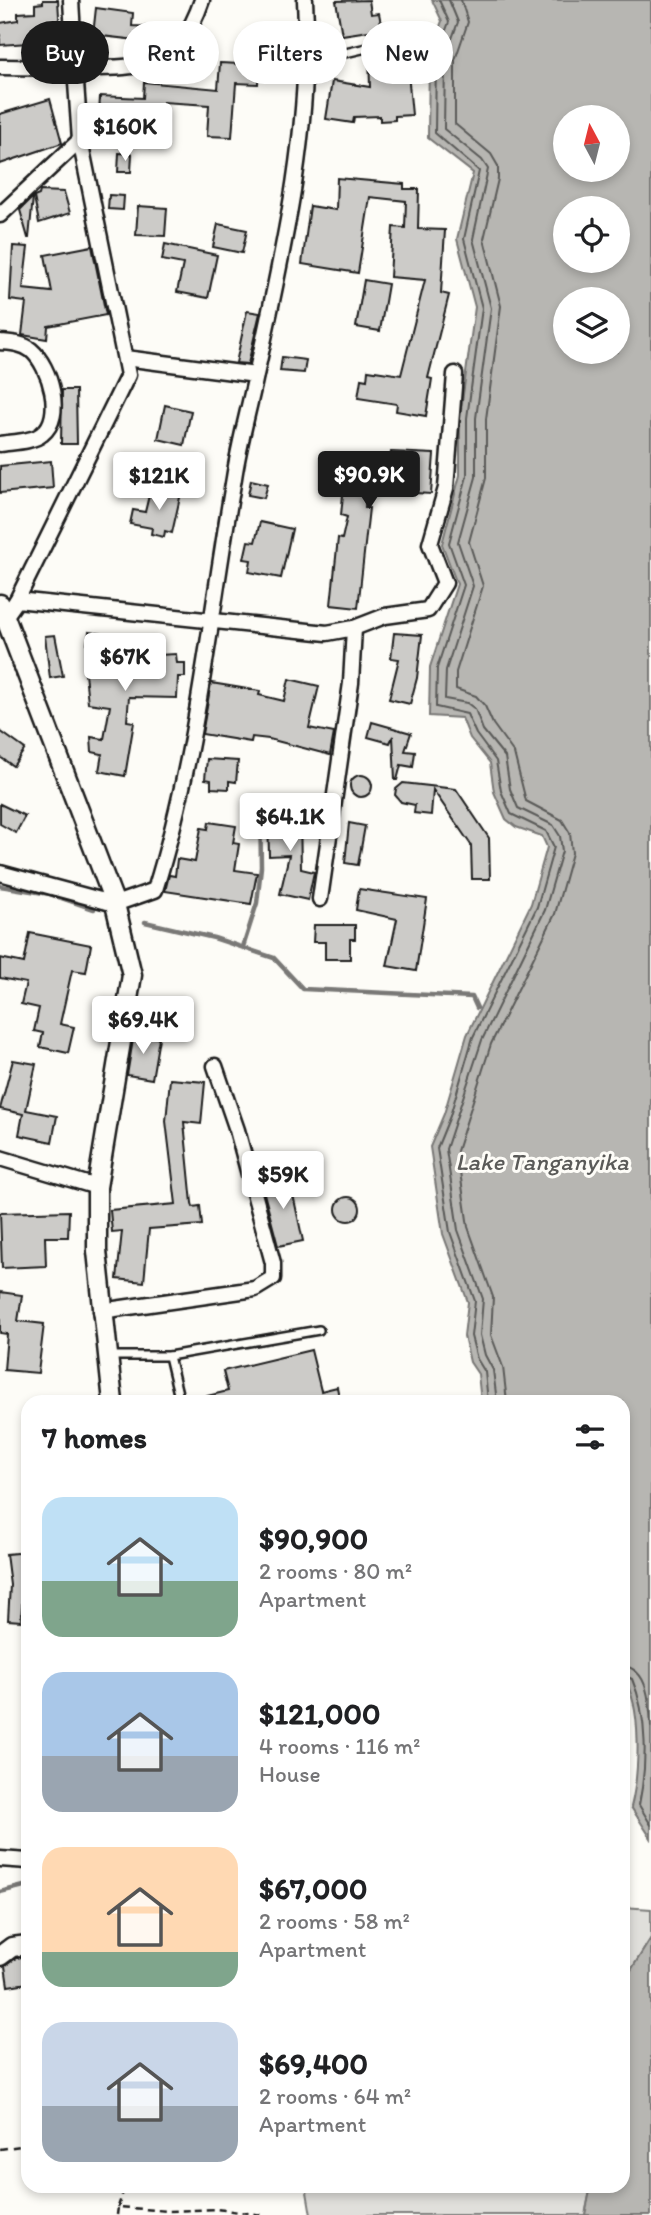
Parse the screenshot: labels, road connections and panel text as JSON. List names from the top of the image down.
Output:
{
  "water": ["Lake Tanganyika"],
  "north": "top",
  "page": {
    "chip": [
      "Buy",
      "Rent",
      "Filters",
      "New"
    ],
    "price": [
      "$160K",
      "$90.9K",
      "$121K",
      "$67K",
      "$64.1K",
      "$69.4K",
      "$59K"
    ],
    "heading": "7 homes",
    "list": [
      {
        "name": "$90,900",
        "note": "2 rooms · 80 m² · Apartment"
      },
      {
        "name": "$121,000",
        "note": "4 rooms · 116 m² · House"
      },
      {
        "name": "$67,000",
        "note": "2 rooms · 58 m² · Apartment"
      },
      {
        "name": "$69,400",
        "note": "2 rooms · 64 m² · Apartment"
      }
    ]
  }
}
